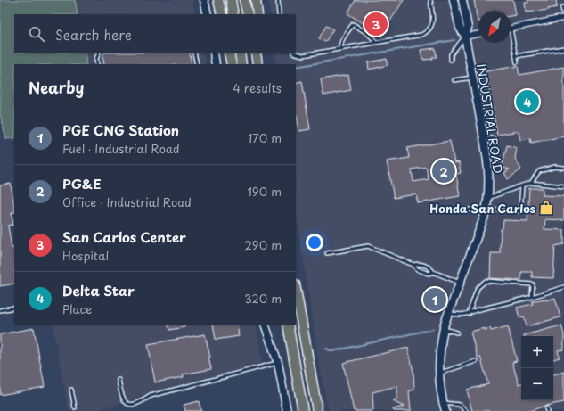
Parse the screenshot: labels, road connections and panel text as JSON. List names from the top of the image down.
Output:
{
  "streets": {
    "main road": ["INDUSTRIAL ROAD"]
  },
  "places": {
    "shop": ["Honda San Carlos"]
  },
  "north": "bottom left",
  "page": {
    "pins": [
      "3",
      "4",
      "2",
      "1"
    ],
    "search": "Search here",
    "heading": ["Nearby", "4 results"],
    "list": [
      {
        "mark": "1",
        "name": "PGE CNG Station",
        "note": "Fuel · Industrial Road",
        "value": "170 m"
      },
      {
        "mark": "2",
        "name": "PG&E",
        "note": "Office · Industrial Road",
        "value": "190 m"
      },
      {
        "mark": "3",
        "name": "San Carlos Center",
        "note": "Hospital",
        "value": "290 m"
      },
      {
        "mark": "4",
        "name": "Delta Star",
        "note": "Place",
        "value": "320 m"
      }
    ],
    "map_buttons": ["+", "−"]
  }
}
